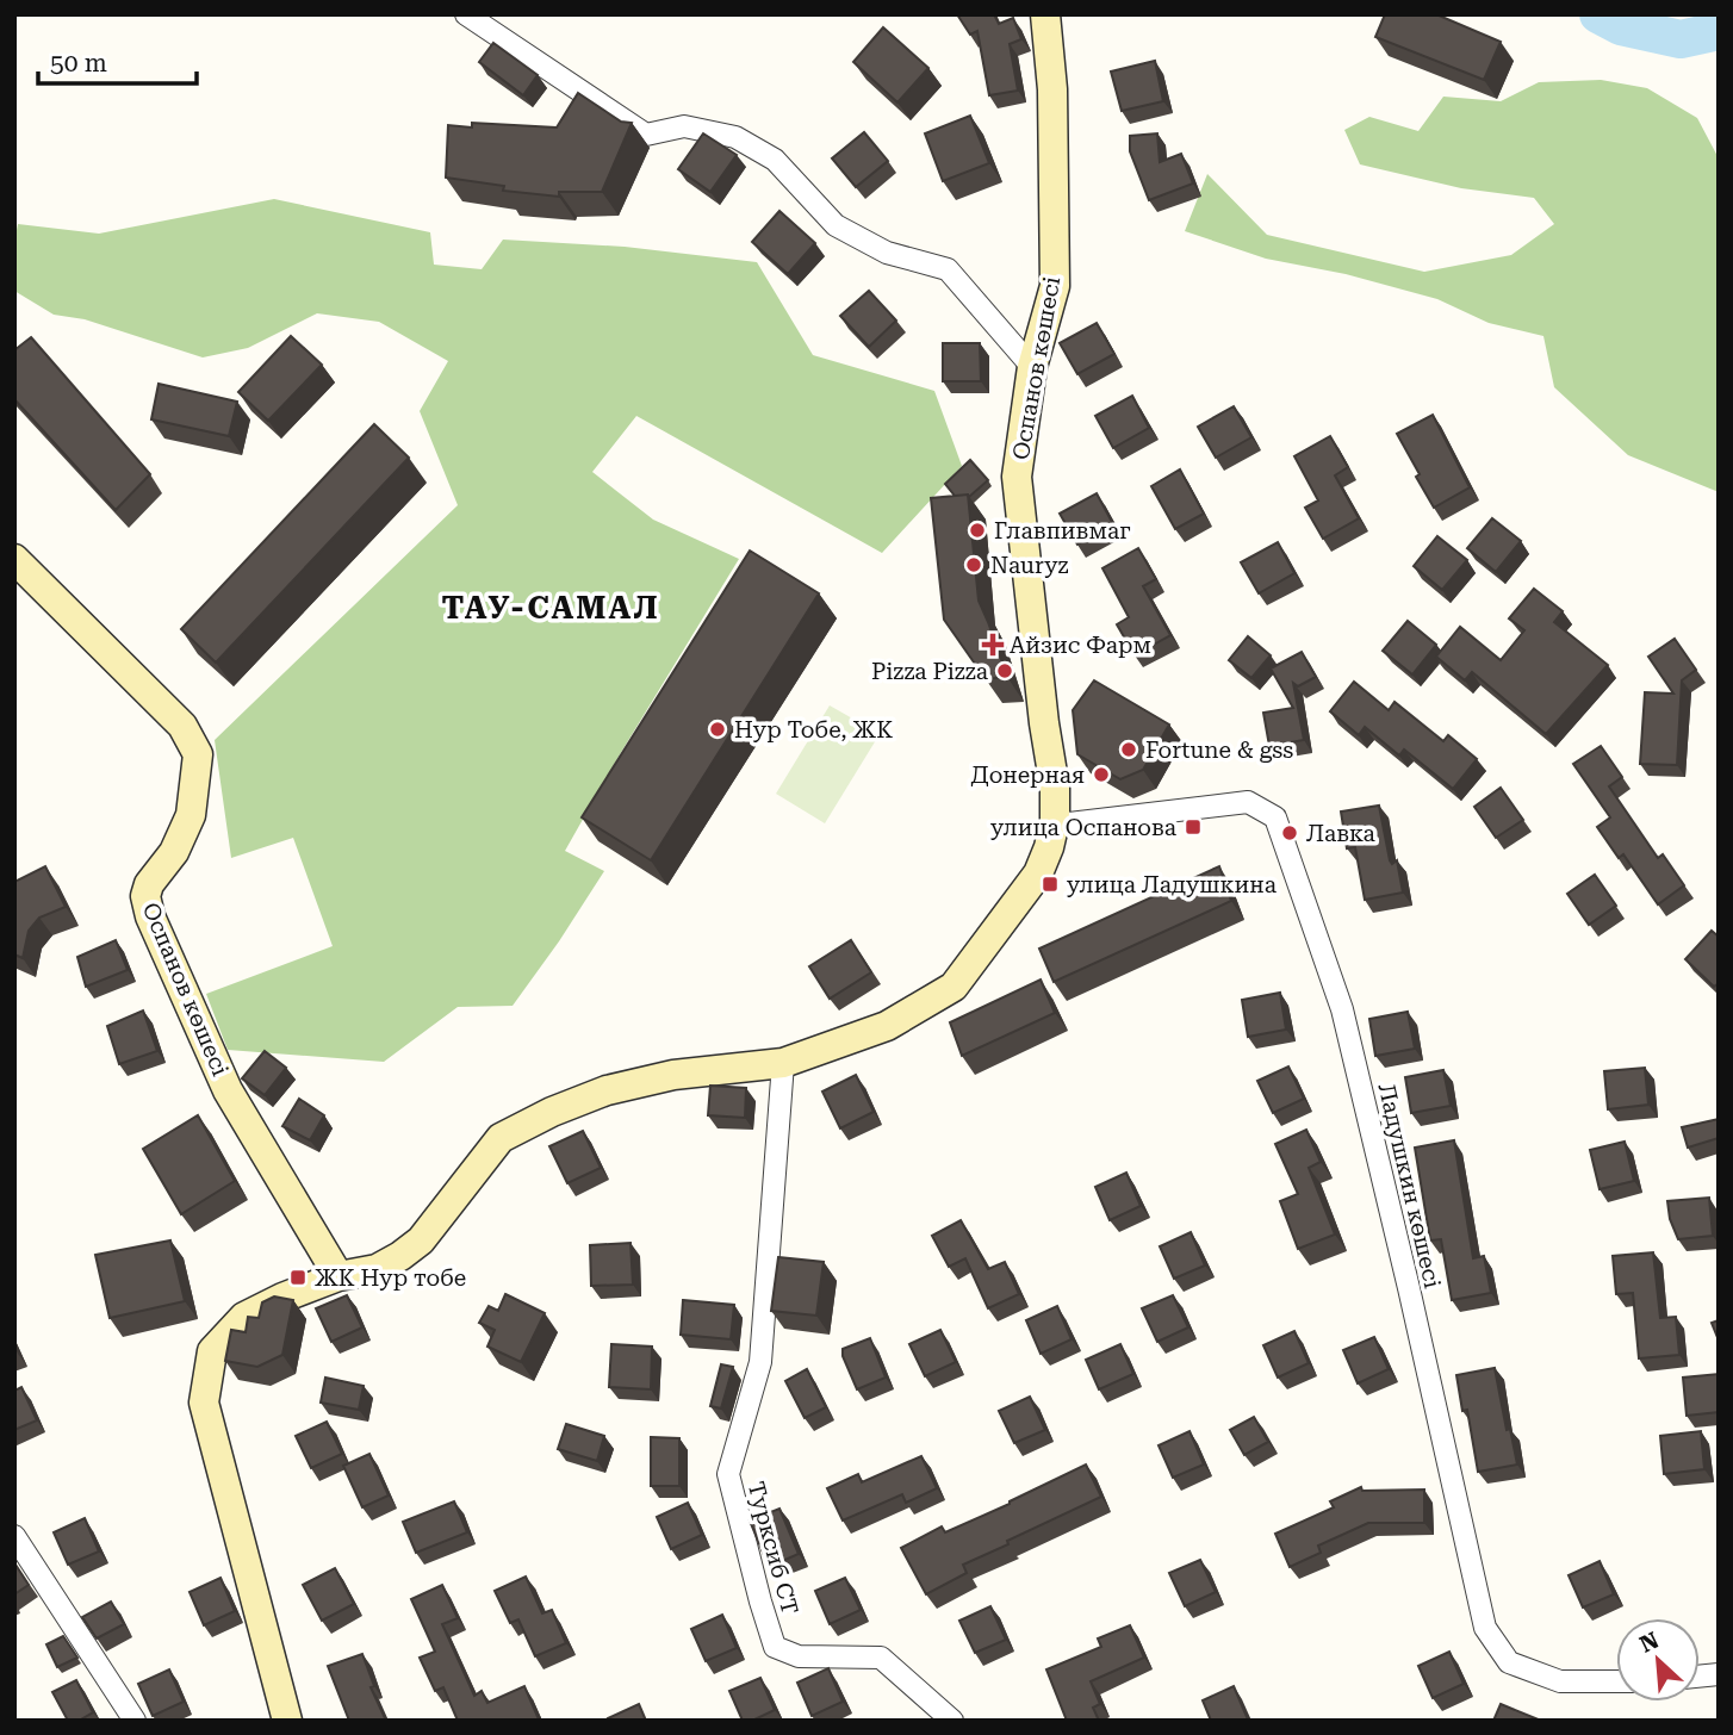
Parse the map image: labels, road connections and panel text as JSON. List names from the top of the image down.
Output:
{
  "streets": {
    "street": ["Оспанов көшесі", "Ладушкин көшесі", "Турксиб СТ"]
  },
  "crossings": [
    ["Оспанов көшесі", "Ладушкин көшесі"],
    ["Оспанов көшесі", "Турксиб СТ"]
  ],
  "districts": ["ТАУ-САМАЛ"],
  "places": {
    "other": [
      "Главпивмаг",
      "Nauryz",
      "Pizza Pizza",
      "Нур Тобе, ЖК",
      "Fortune & gss",
      "Донерная",
      "Лавка"
    ],
    "health": ["Айзис Фарм"],
    "transit": ["улица Оспанова", "улица Ладушкина", "ЖК Нур тобе"]
  },
  "scale_bar": "50 m",
  "north": "top left"
}
